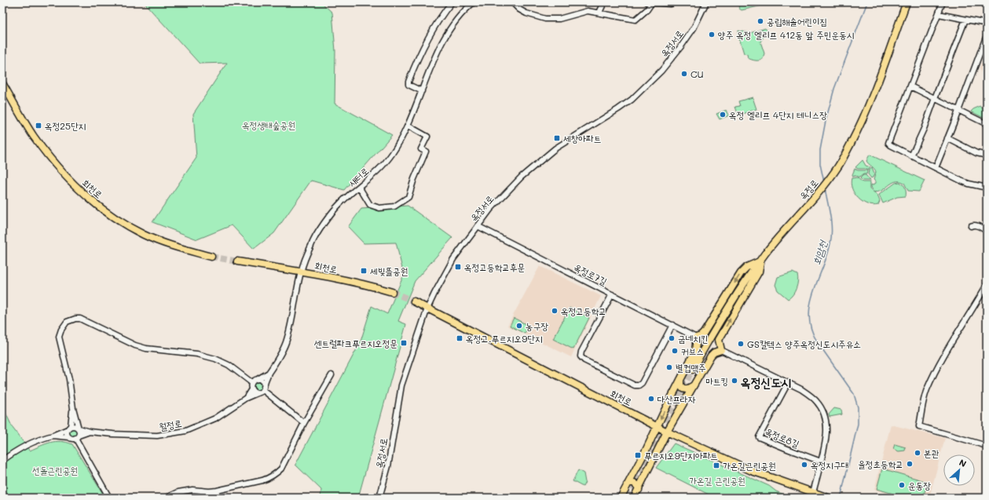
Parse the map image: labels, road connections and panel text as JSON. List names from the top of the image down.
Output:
{
  "streets": {
    "main road": ["회천로", "옥정로"],
    "street": [
      "옥정서로",
      "새터로",
      "옥정로7길",
      "월정로",
      "옥정로8길"
    ]
  },
  "crossings": [
    ["옥정서로", "회천로"],
    ["옥정서로", "옥정로7길"],
    ["새터로", "회천로"]
  ],
  "districts": ["옥정신도시"],
  "water": ["회암천"],
  "parks": ["옥정생태숲공원", "선돌근린공원", "가온길 근린공원"],
  "places": {
    "other": [
      "공립해솔어린이집",
      "양주 옥정 엘리프 412동 앞 주민운동시",
      "CU",
      "옥정 엘리프 4단지 테니스장",
      "옥정고등학교",
      "농구장",
      "굽네치킨",
      "GS칼텍스 양주옥정신도시주유소",
      "커브스",
      "별컵맥주",
      "마트킹",
      "다산프라자",
      "본관",
      "율정초등학교",
      "옥정지구대",
      "운동장"
    ],
    "transit": [
      "옥정25단지",
      "세창아파트",
      "옥정고등학교후문",
      "세빛뜰공원",
      "옥정고.푸르지오9단지",
      "센트럴파크푸르지오정문",
      "푸르지오9단지아파트",
      "가온길근린공원"
    ]
  },
  "north": "top right"
}
